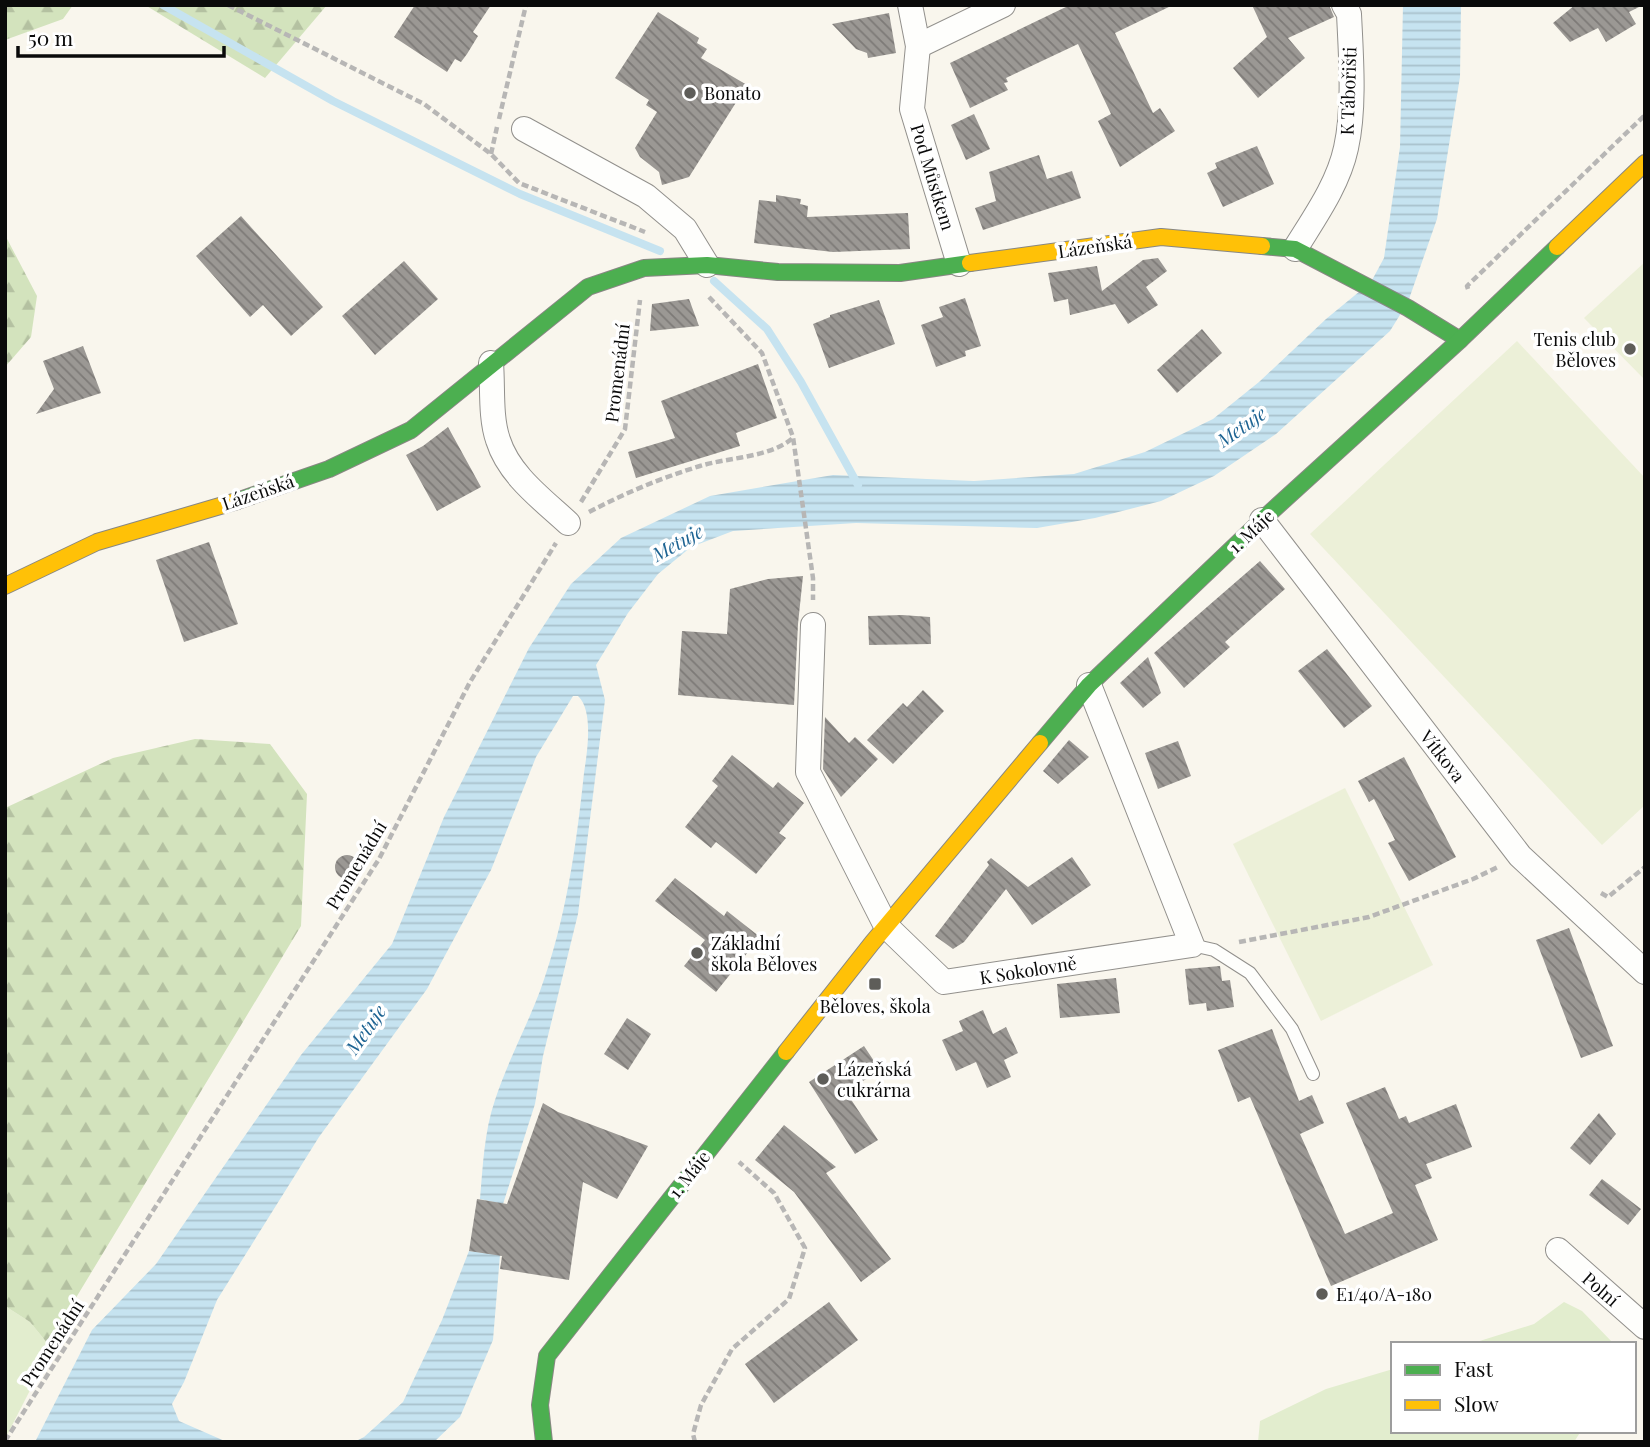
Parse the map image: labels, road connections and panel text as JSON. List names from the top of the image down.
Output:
{
  "streets": {
    "street": [
      "K Tábořišti",
      "Pod Můstkem",
      "Lázeňská",
      "1. Máje",
      "Vítkova",
      "K Sokolovně",
      "Polní"
    ],
    "path": ["Promenádní"]
  },
  "crossings": [
    ["K Tábořišti", "Lázeňská"],
    ["Pod Můstkem", "Lázeňská"],
    ["Lázeňská", "Promenádní"],
    ["Lázeňská", "1. Máje"],
    ["1. Máje", "Vítkova"],
    ["1. Máje", "K Sokolovně"]
  ],
  "water": ["Metuje"],
  "places": {
    "other": [
      "Bonato",
      "Tenis club Běloves",
      "Základní škola Běloves",
      "Lázeňská cukrárna",
      "E1/40/A-180"
    ],
    "transit": ["Běloves, škola"]
  },
  "legend": ["Fast", "Slow"],
  "scale_bar": "50 m"
}
